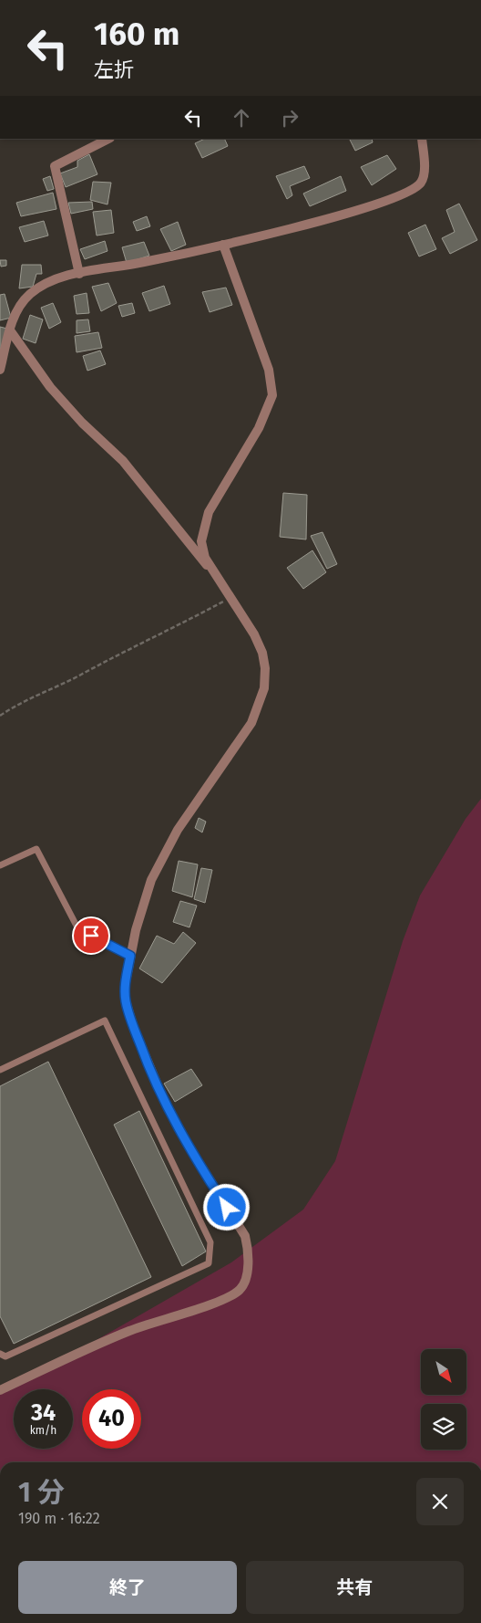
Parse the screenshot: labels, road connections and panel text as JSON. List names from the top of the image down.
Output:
{
  "north": "bottom right",
  "page": {
    "turn": ["160 m", "左折"],
    "speed": "34 km/h",
    "limit": "40",
    "heading": ["1 分", "190 m · 16:22"],
    "buttons": ["終了", "共有"]
  }
}
